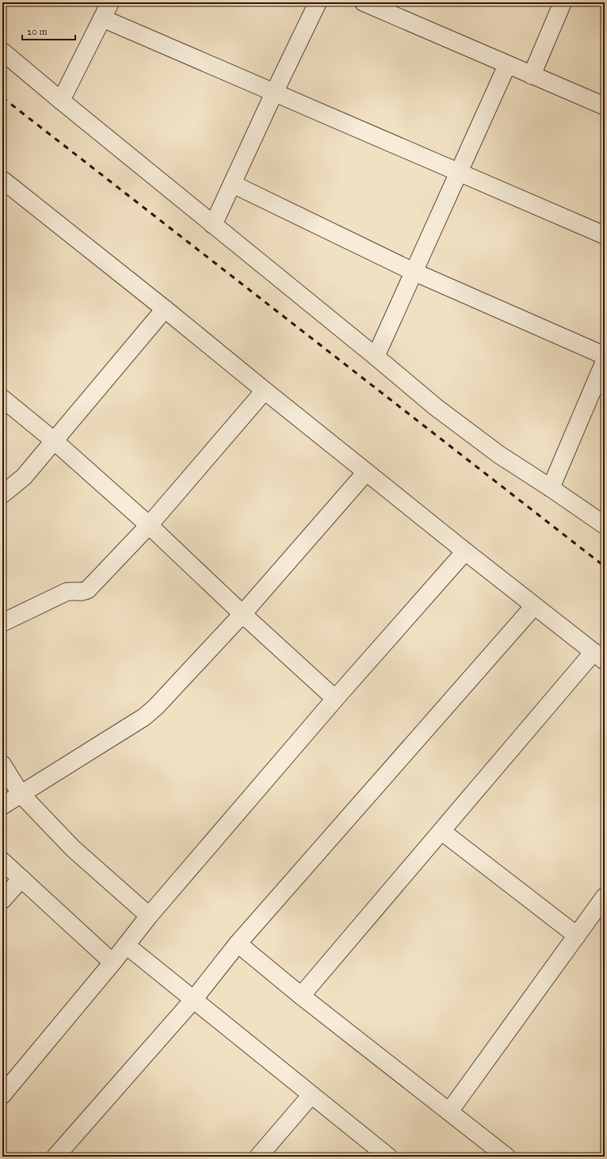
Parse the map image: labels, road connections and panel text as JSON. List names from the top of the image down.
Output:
{
  "scale_bar": "20 m"
}
